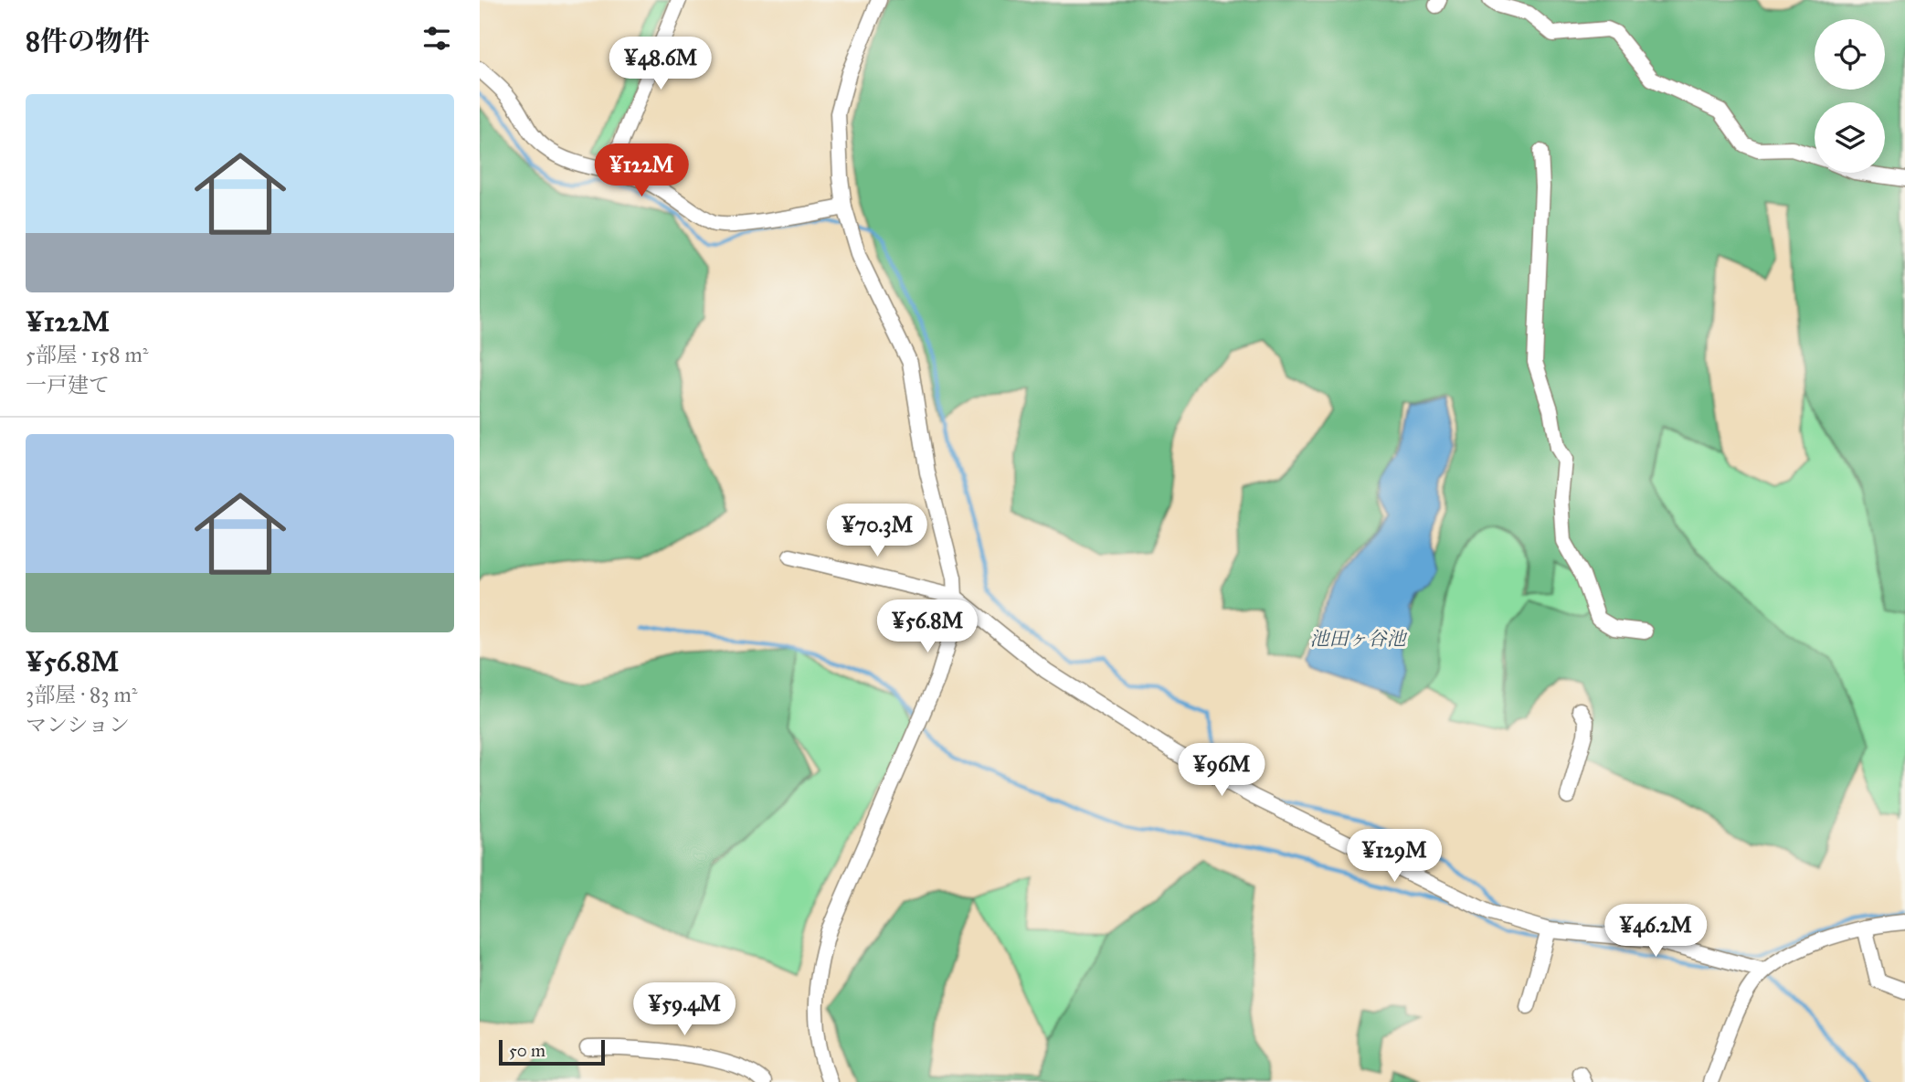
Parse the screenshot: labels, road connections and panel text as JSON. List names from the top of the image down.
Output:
{
  "water": ["池田ヶ谷池"],
  "scale_bar": "50 m",
  "page": {
    "heading": "8件の物件",
    "price": [
      "¥48.6M",
      "¥122M",
      "¥70.3M",
      "¥56.8M",
      "¥96M",
      "¥129M",
      "¥46.2M",
      "¥59.4M"
    ],
    "list": [
      {
        "name": "¥122M",
        "note": "5部屋 · 158 m² · 一戸建て"
      },
      {
        "name": "¥56.8M",
        "note": "3部屋 · 83 m² · マンション"
      }
    ],
    "scale": "50 m"
  }
}
